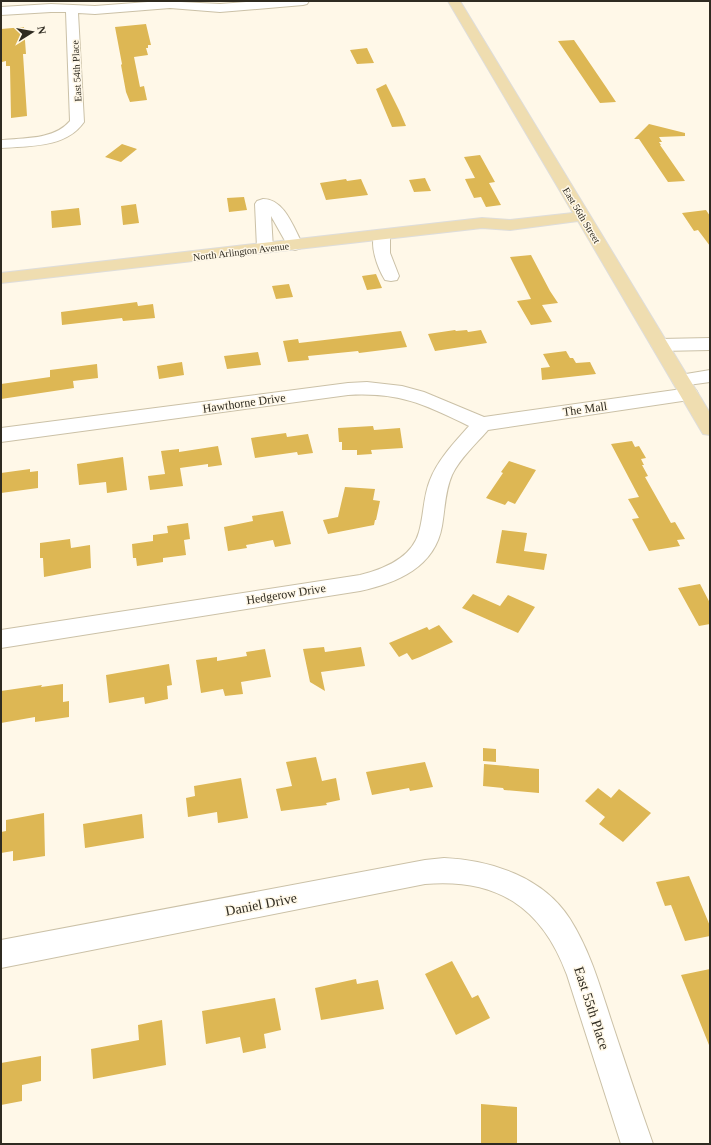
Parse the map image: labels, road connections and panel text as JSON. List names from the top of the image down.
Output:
{
  "streets": {
    "main road": ["East 56th Street", "North Arlington Avenue"],
    "street": [
      "East 54th Place",
      "Hawthorne Drive",
      "The Mall",
      "Hedgerow Drive",
      "Daniel Drive",
      "East 55th Place"
    ]
  },
  "crossings": [
    ["East 56th Street", "North Arlington Avenue"],
    ["East 56th Street", "The Mall"],
    ["Hawthorne Drive", "The Mall"],
    ["Hawthorne Drive", "Hedgerow Drive"],
    ["The Mall", "Hedgerow Drive"],
    ["Daniel Drive", "East 55th Place"]
  ],
  "north": "right"
}
